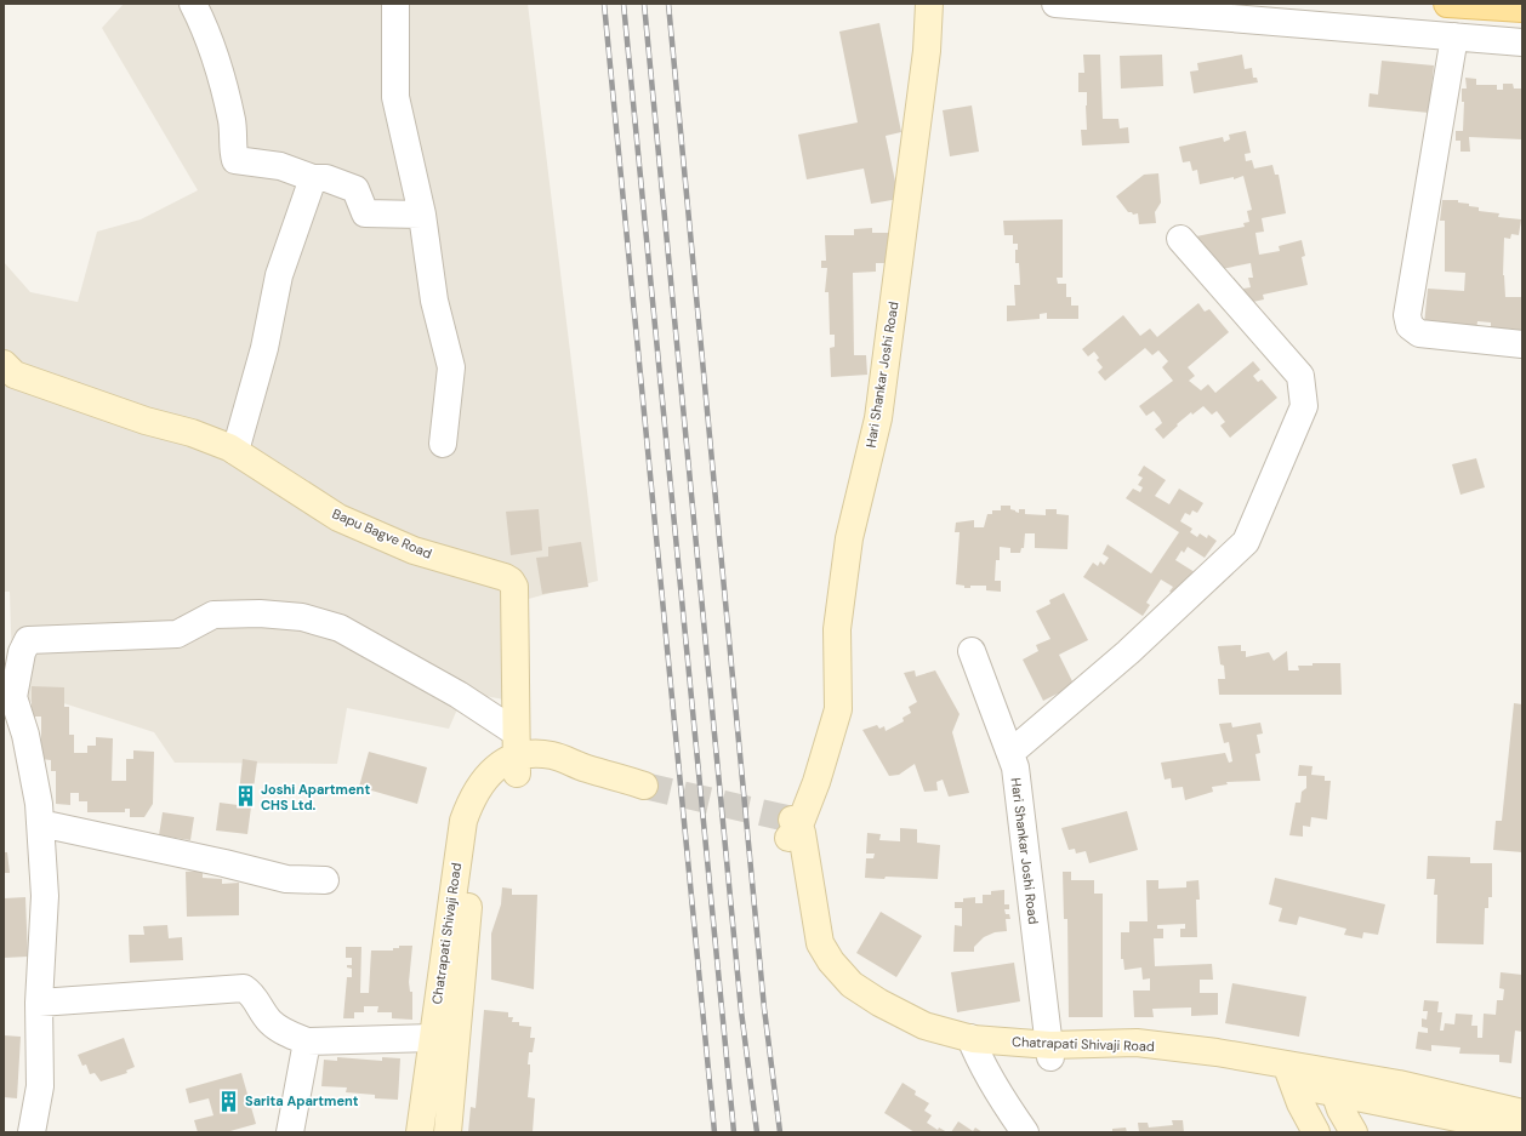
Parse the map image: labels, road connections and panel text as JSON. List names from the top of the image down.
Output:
{
  "streets": {
    "main road": ["Hari Shankar Joshi Road", "Bapu Bagve Road", "Chatrapati Shivaji Road"]
  },
  "crossings": [
    ["Bapu Bagve Road", "Chatrapati Shivaji Road"]
  ],
  "places": {
    "building": ["Joshi Apartment CHS Ltd.", "Sarita Apartment"]
  }
}
